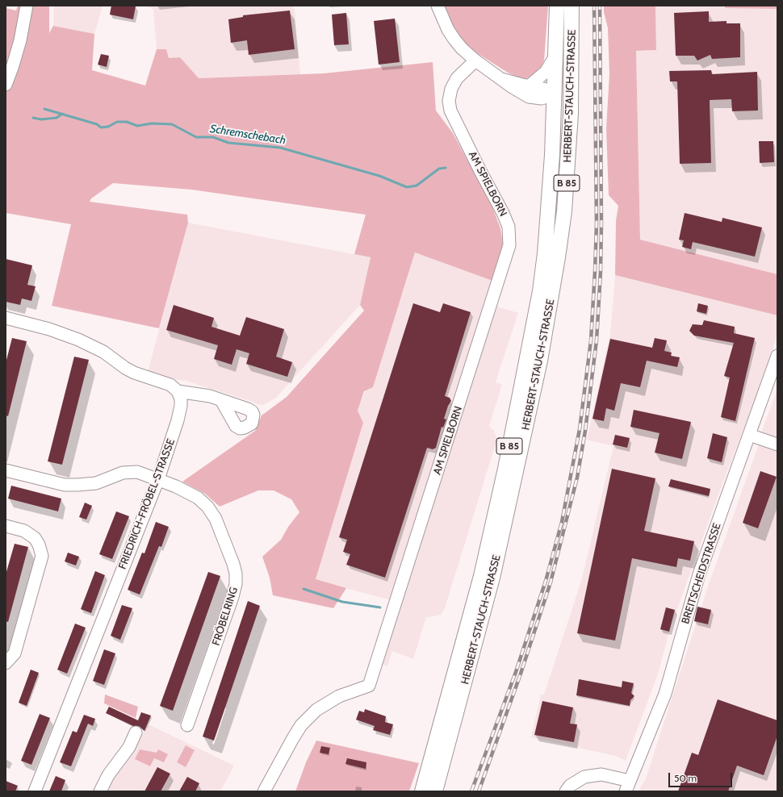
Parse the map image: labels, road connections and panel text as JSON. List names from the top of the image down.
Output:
{
  "streets": {
    "main road": ["HERBERT-STAUCH-STRASSE", "B 85"],
    "street": [
      "AM SPIELBORN",
      "FRIEDRICH-FRÖBEL-STRASSE",
      "BREITSCHEIDSTRASSE",
      "FRÖBELRING"
    ]
  },
  "crossings": [
    ["FRIEDRICH-FRÖBEL-STRASSE", "FRÖBELRING"]
  ],
  "water": ["Schremschebach"],
  "scale_bar": "50 m"
}
